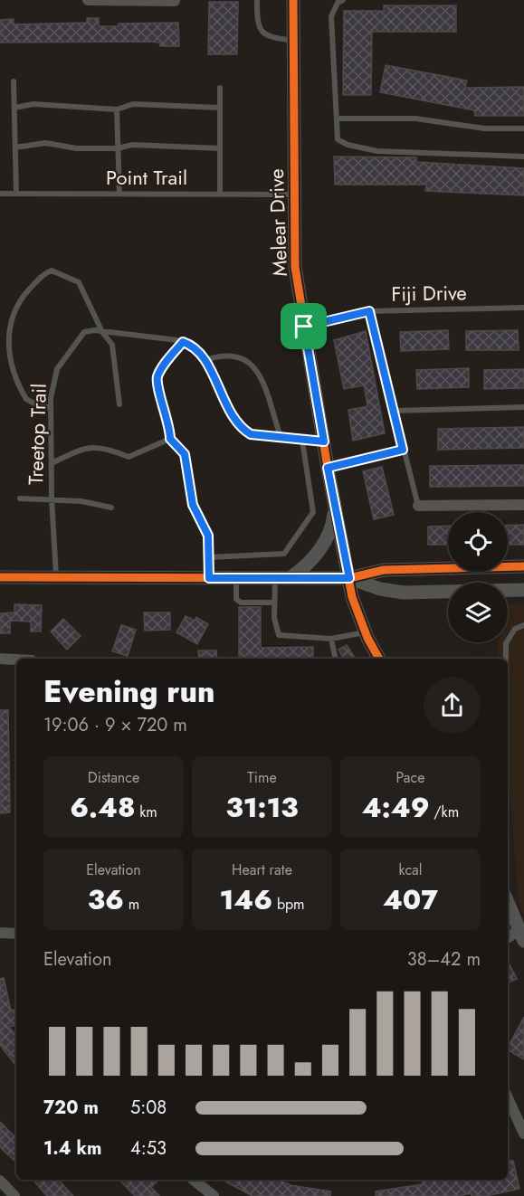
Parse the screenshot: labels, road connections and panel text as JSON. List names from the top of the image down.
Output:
{
  "streets": {
    "street": ["Melear Drive"],
    "lane": ["Point Trail", "Fiji Drive", "Treetop Trail"]
  },
  "crossings": [
    ["Point Trail", "Melear Drive"],
    ["Melear Drive", "Fiji Drive"]
  ],
  "page": {
    "heading": ["Evening run", "19:06 · 9 × 720 m"],
    "stats": [
      ["Distance", "6.48 km"],
      ["Time", "31:13"],
      ["Pace", "4:49 /km"],
      ["Elevation", "36 m"],
      ["Heart rate", "146 bpm"],
      ["kcal", "407"]
    ],
    "chart": ["Elevation", "38–42 m"],
    "list": [
      {
        "name": "720 m",
        "note": "5:08"
      },
      {
        "name": "1.4 km",
        "note": "4:53"
      }
    ]
  }
}
